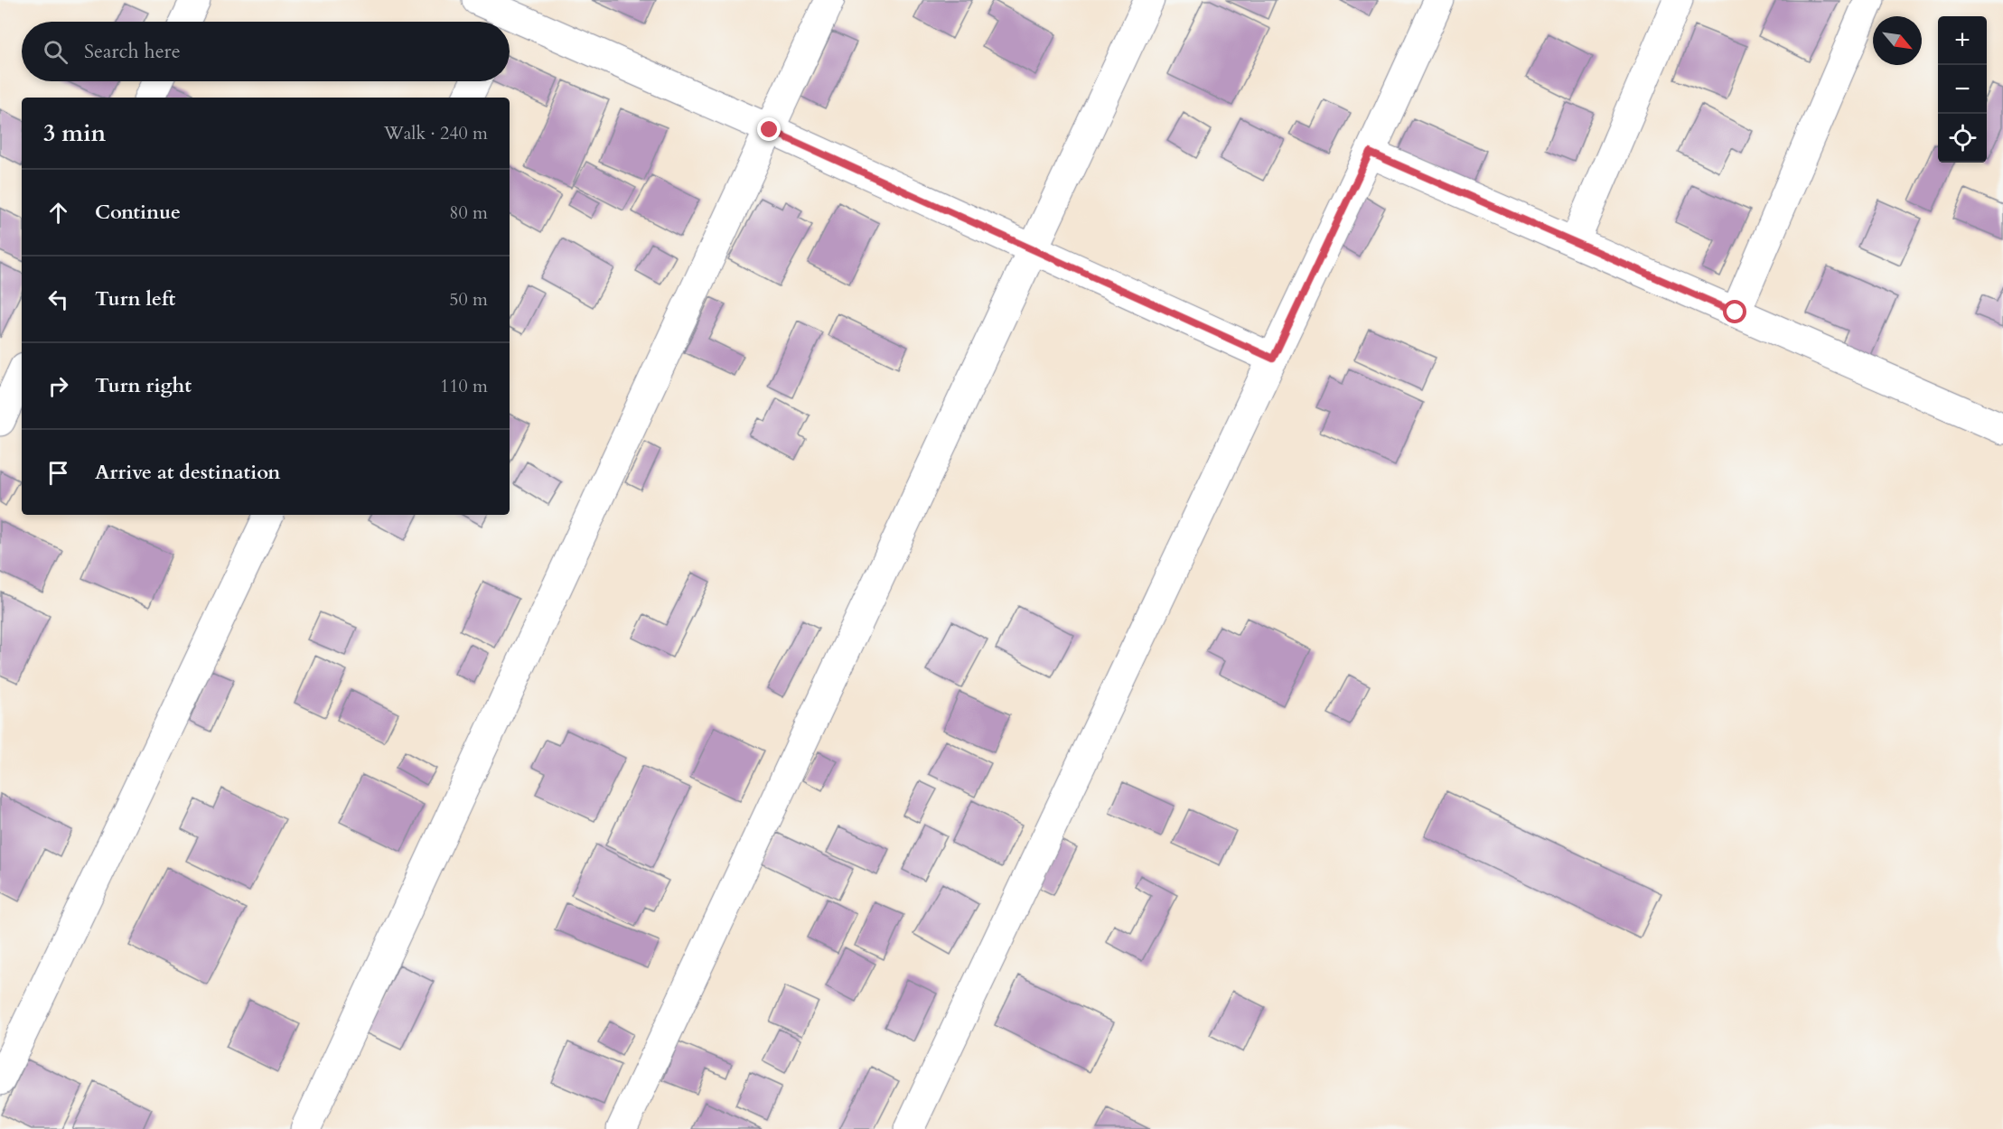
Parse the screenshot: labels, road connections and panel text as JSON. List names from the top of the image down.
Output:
{
  "north": "bottom right",
  "page": {
    "map_buttons": ["+", "−"],
    "search": "Search here",
    "heading": ["3 min", "Walk · 240 m"],
    "list": [
      ["Continue", "80 m"],
      ["Turn left", "50 m"],
      ["Turn right", "110 m"],
      "Arrive at destination"
    ]
  }
}
